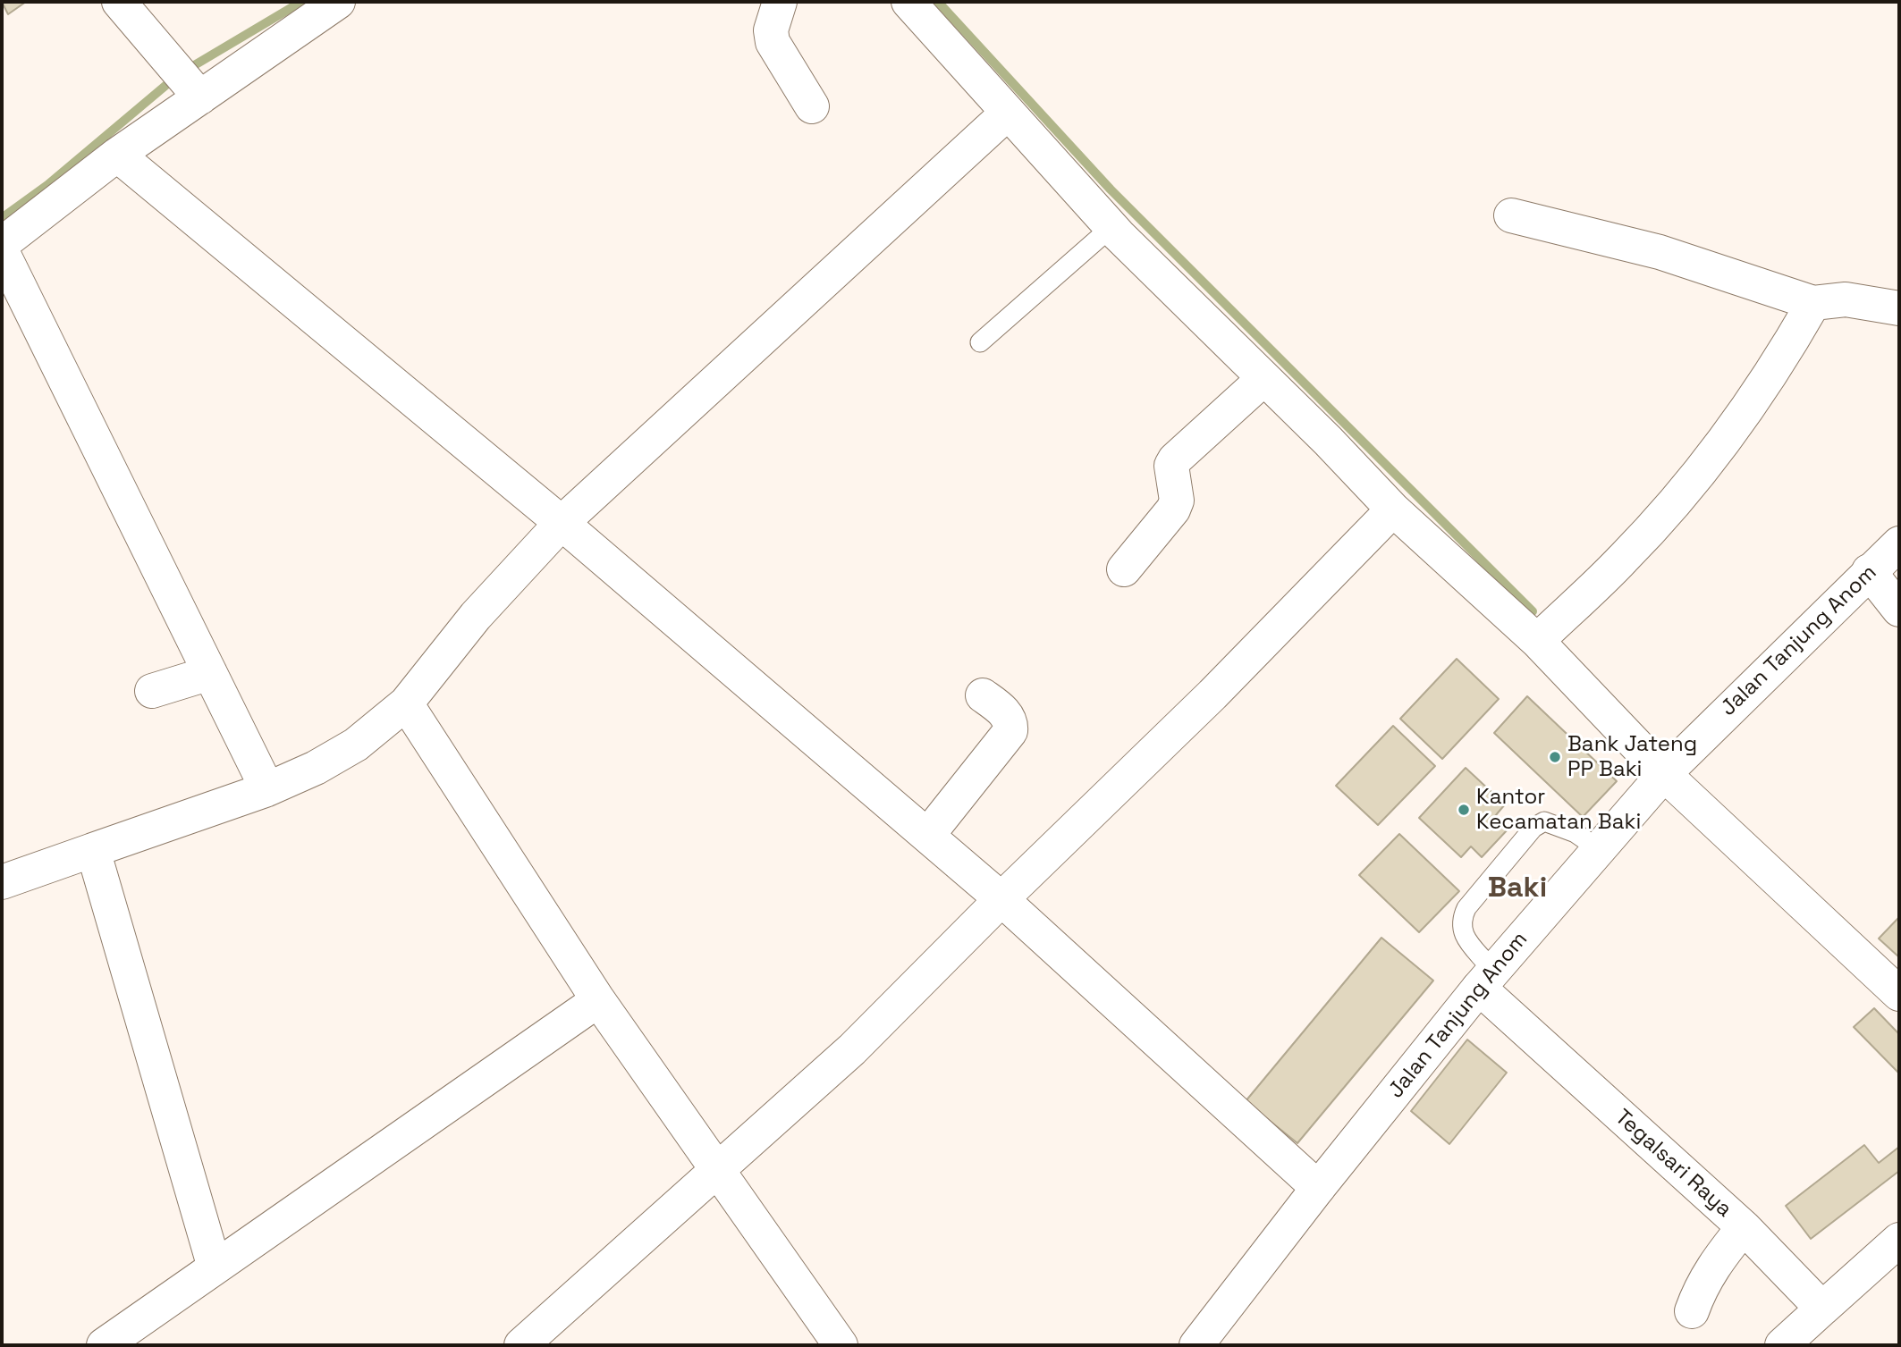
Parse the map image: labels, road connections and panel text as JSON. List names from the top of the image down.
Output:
{
  "streets": {
    "street": ["Jalan Tanjung Anom", "Tegalsari Raya"]
  },
  "crossings": [
    ["Jalan Tanjung Anom", "Tegalsari Raya"]
  ],
  "districts": ["Baki"],
  "places": ["Bank Jateng PP Baki", "Kantor Kecamatan Baki"]
}
